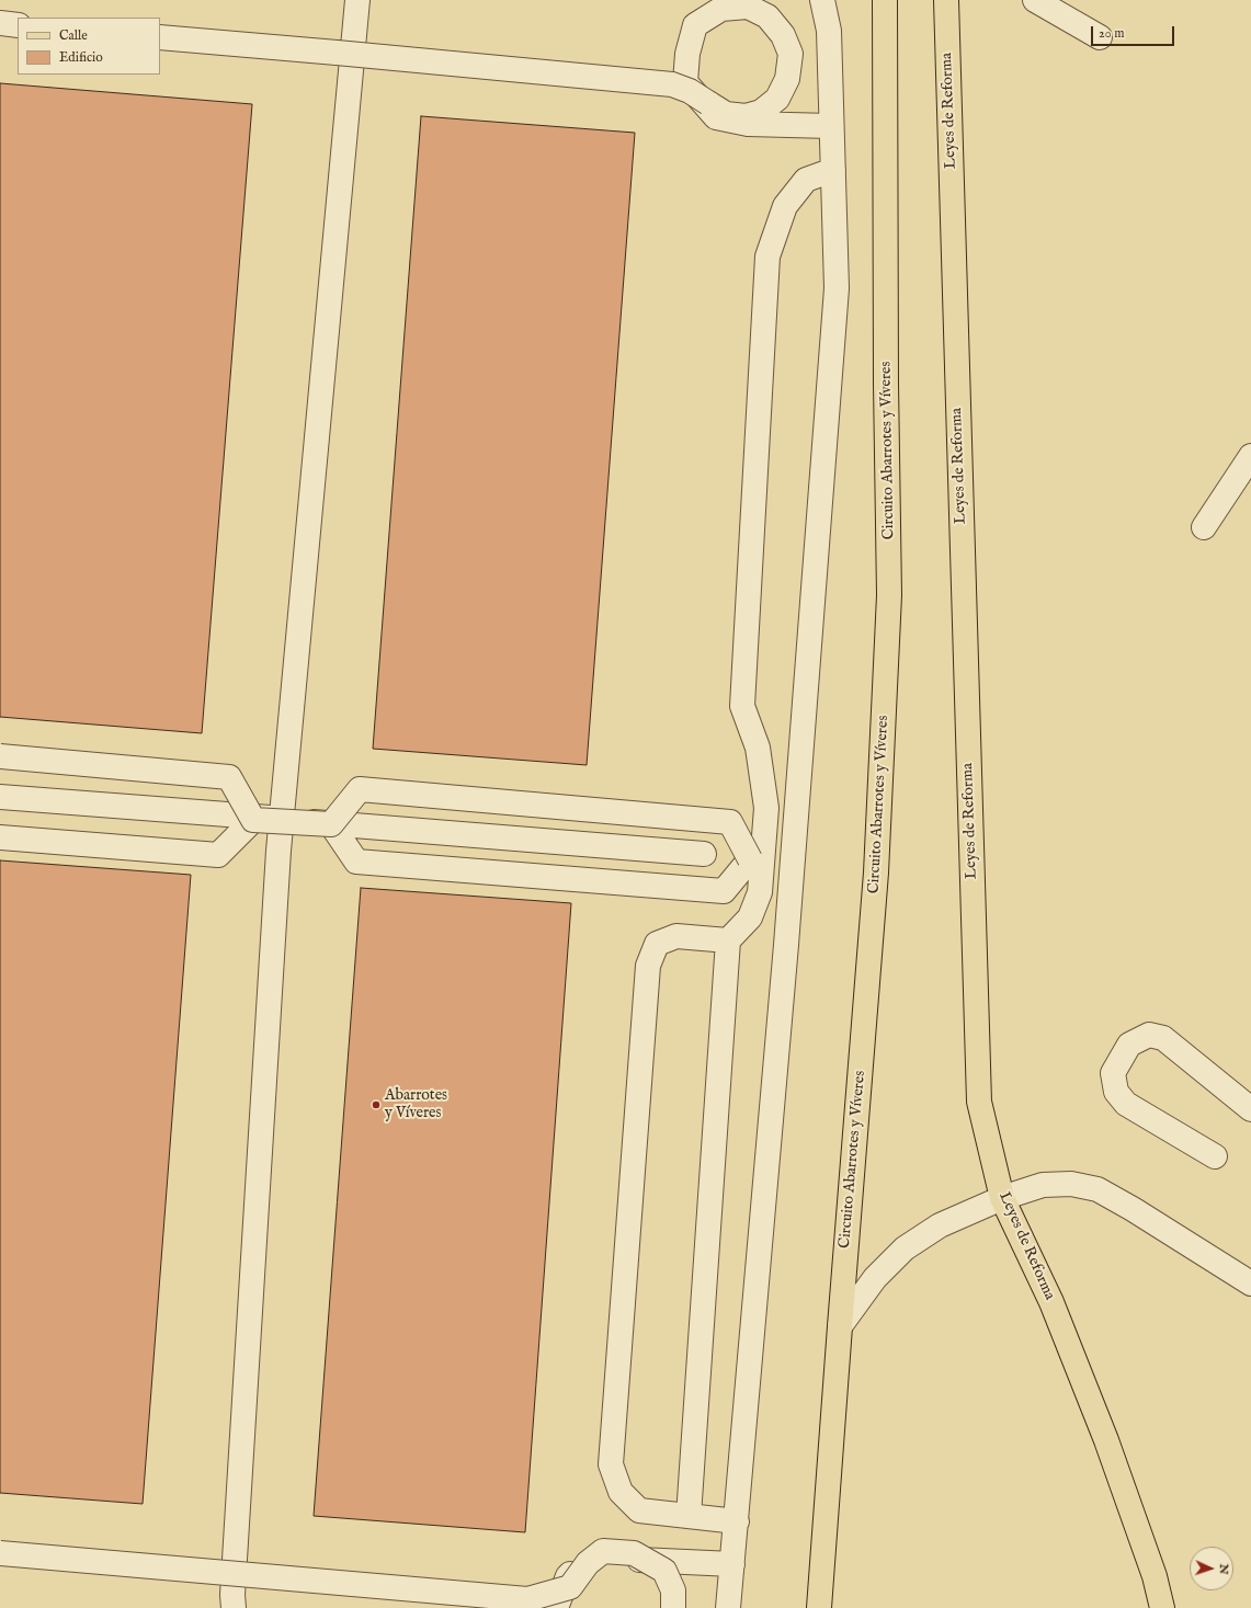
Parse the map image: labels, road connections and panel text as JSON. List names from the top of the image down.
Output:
{
  "streets": {
    "main road": ["Leyes de Reforma", "Circuito Abarrotes y Víveres"]
  },
  "places": ["Abarrotes y Víveres"],
  "legend": ["Calle", "Edificio"],
  "scale_bar": "20 m",
  "north": "right"
}
